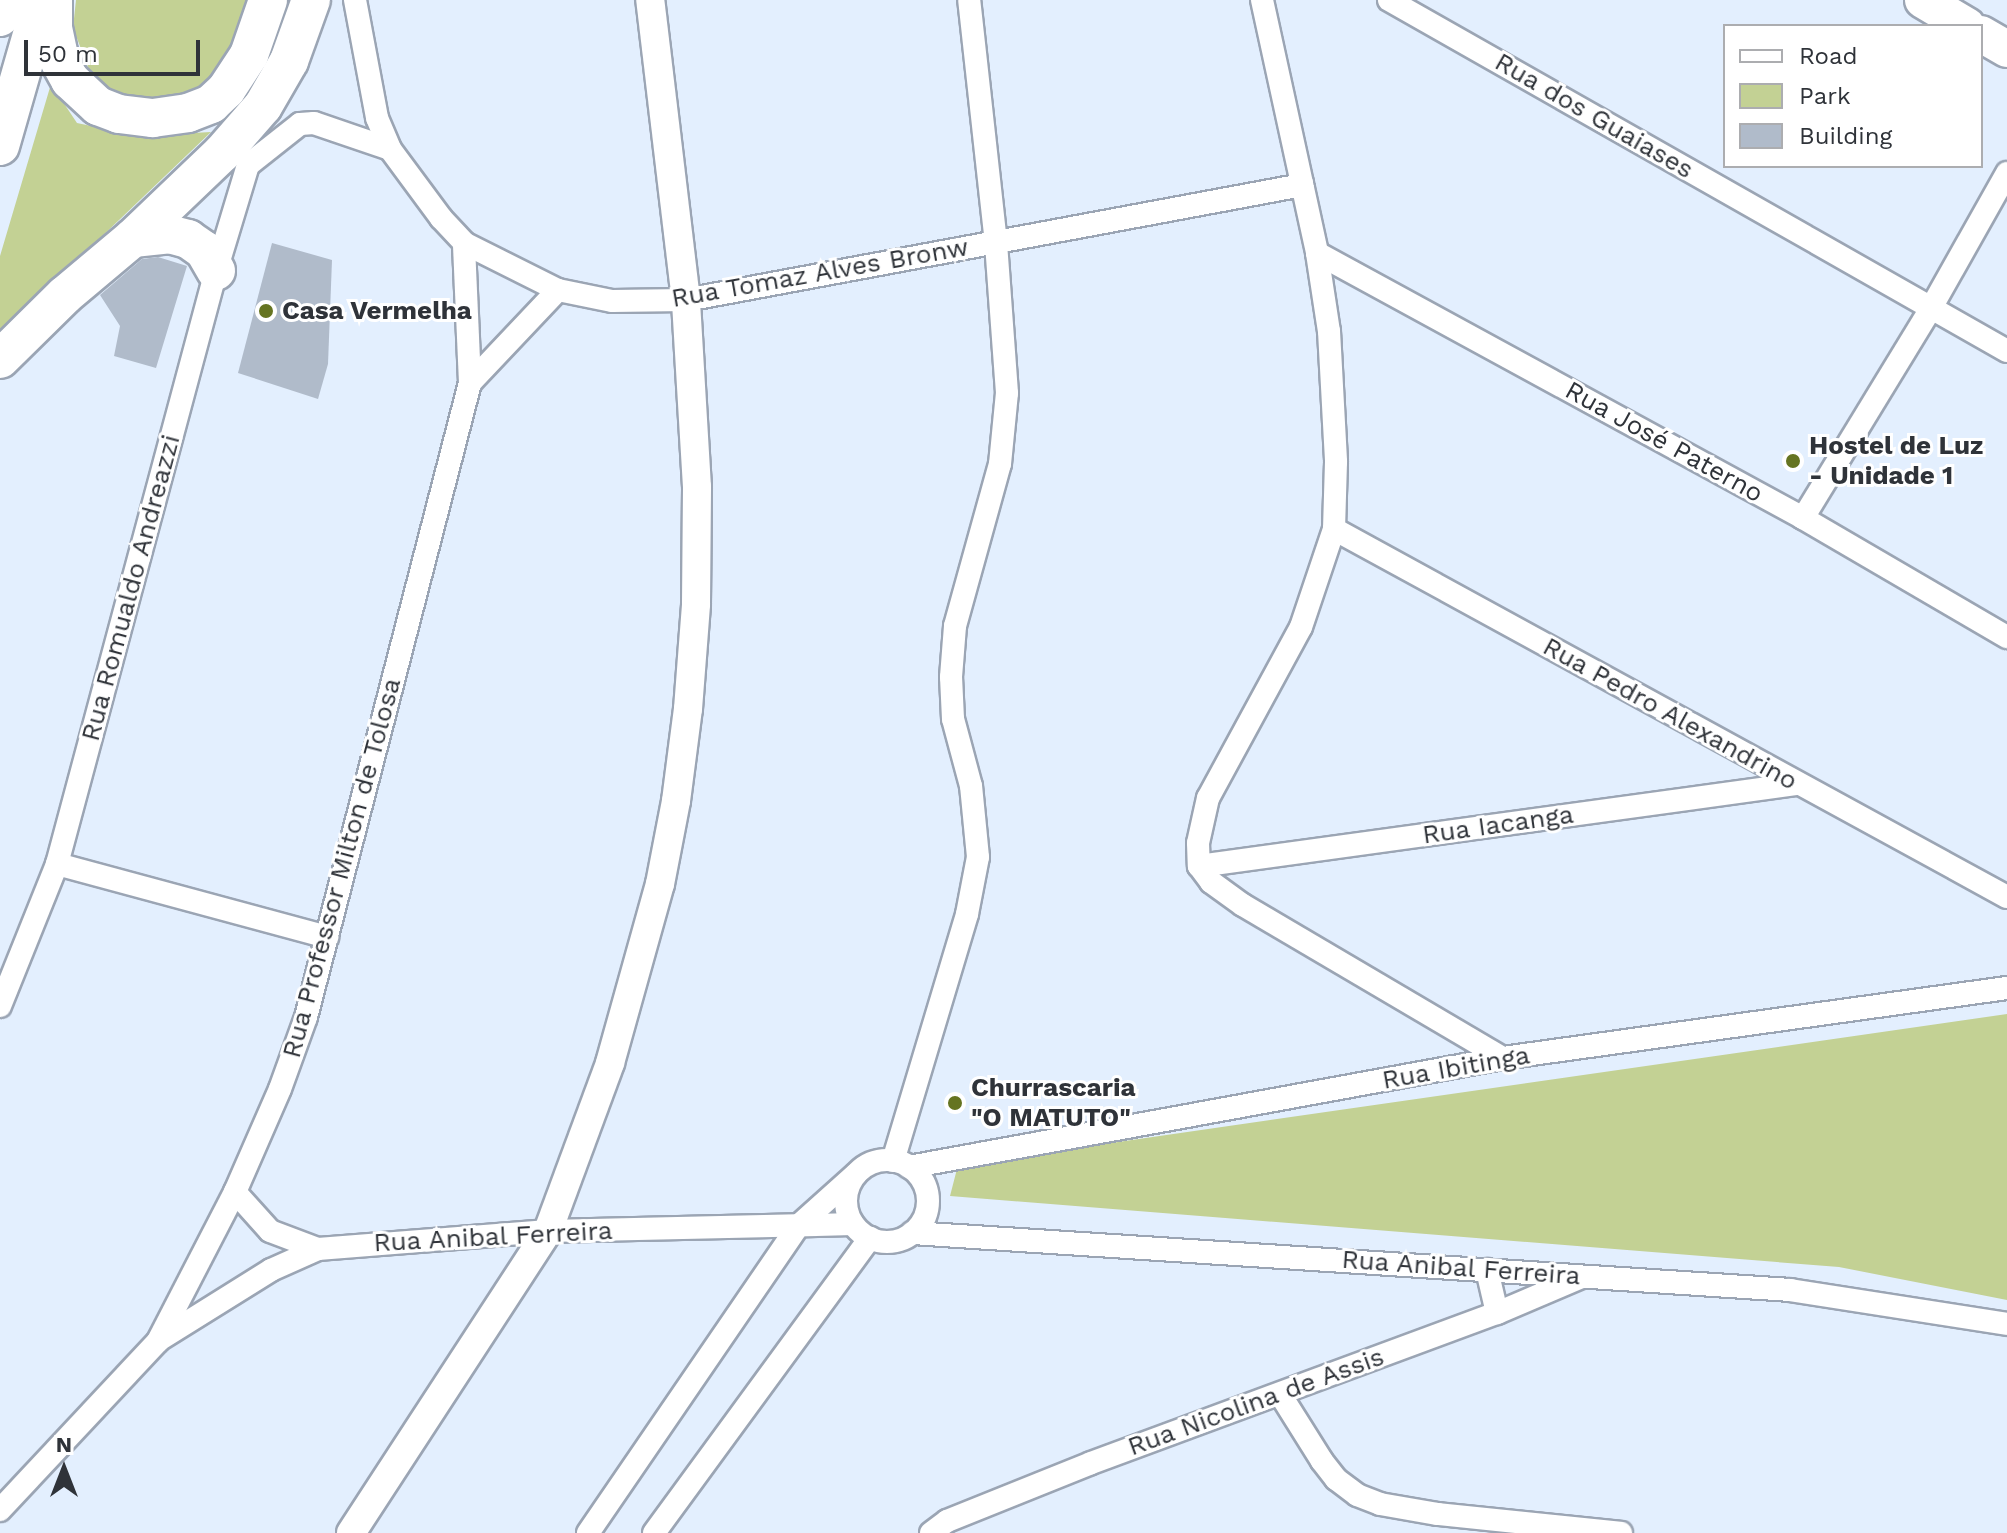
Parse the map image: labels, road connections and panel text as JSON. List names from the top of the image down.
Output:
{
  "streets": {
    "street": [
      "Rua dos Guaiases",
      "Rua Tomaz Alves Bronw",
      "Rua José Paterno",
      "Rua Romualdo Andreazzi",
      "Rua Pedro Alexandrino",
      "Rua Iacanga",
      "Rua Professor Milton de Tolosa",
      "Rua Ibitinga",
      "Rua Anibal Ferreira",
      "Rua Nicolina de Assis"
    ]
  },
  "crossings": [
    ["Rua Tomaz Alves Bronw", "Rua Romualdo Andreazzi"],
    ["Rua Tomaz Alves Bronw", "Rua Professor Milton de Tolosa"],
    ["Rua Pedro Alexandrino", "Rua Iacanga"],
    ["Rua Professor Milton de Tolosa", "Rua Anibal Ferreira"],
    ["Rua Ibitinga", "Rua Anibal Ferreira"],
    ["Rua Anibal Ferreira", "Rua Nicolina de Assis"]
  ],
  "places": ["Casa Vermelha", "Hostel de Luz - Unidade 1", "Churrascaria \"O MATUTO\""],
  "legend": ["Road", "Park", "Building"],
  "scale_bar": "50 m",
  "north": "top"
}
